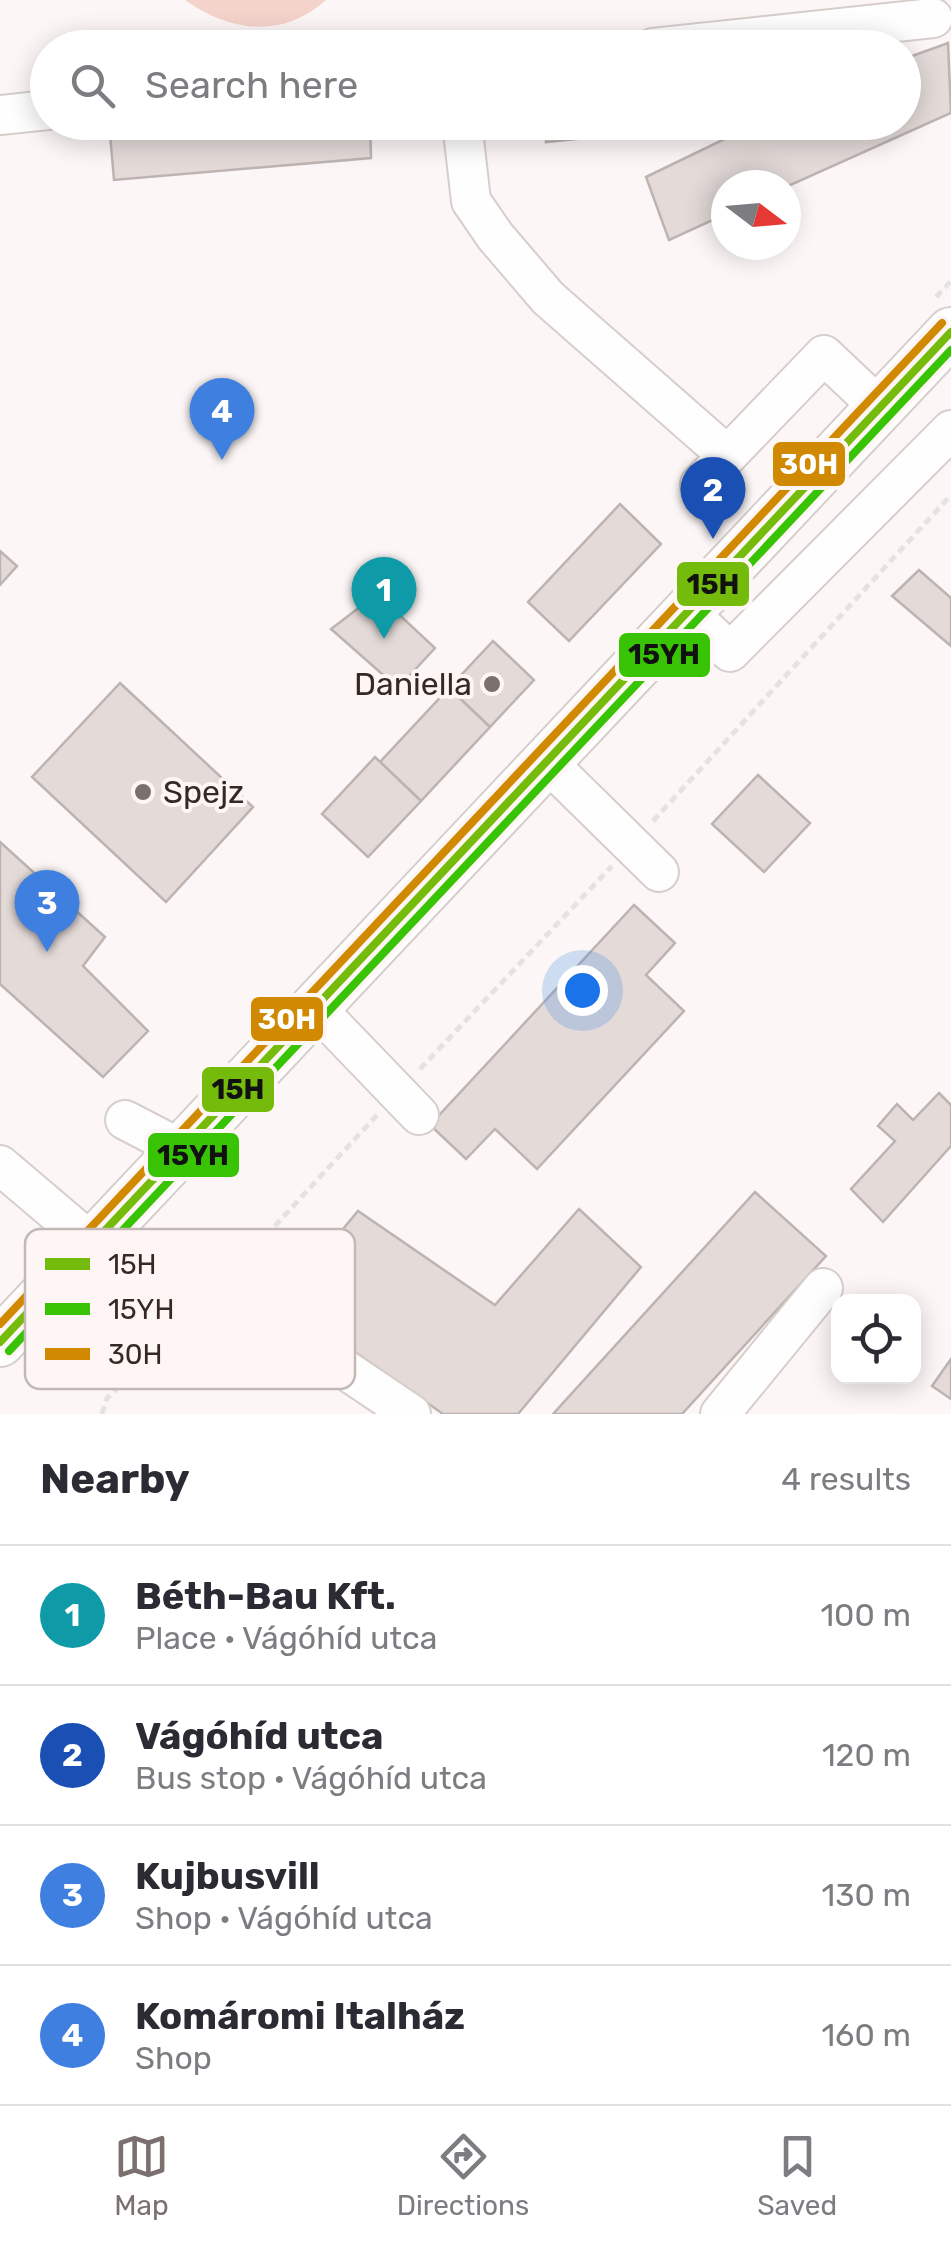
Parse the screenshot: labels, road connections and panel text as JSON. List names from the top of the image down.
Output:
{
  "places": ["Daniella", "Spejz"],
  "lines": ["transit line 30H", "transit line 15H", "transit line 15YH"],
  "legend": ["15H", "15YH", "30H"],
  "north": "right",
  "page": {
    "search": "Search here",
    "pins": [
      "4",
      "2",
      "1",
      "3"
    ],
    "heading": ["Nearby", "4 results"],
    "list": [
      {
        "mark": "1",
        "name": "Béth-Bau Kft.",
        "note": "Place · Vágóhíd utca",
        "value": "100 m"
      },
      {
        "mark": "2",
        "name": "Vágóhíd utca",
        "note": "Bus stop · Vágóhíd utca",
        "value": "120 m"
      },
      {
        "mark": "3",
        "name": "Kujbusvill",
        "note": "Shop · Vágóhíd utca",
        "value": "130 m"
      },
      {
        "mark": "4",
        "name": "Komáromi Italház",
        "note": "Shop",
        "value": "160 m"
      }
    ],
    "nav": ["Map", "Directions", "Saved"]
  }
}
